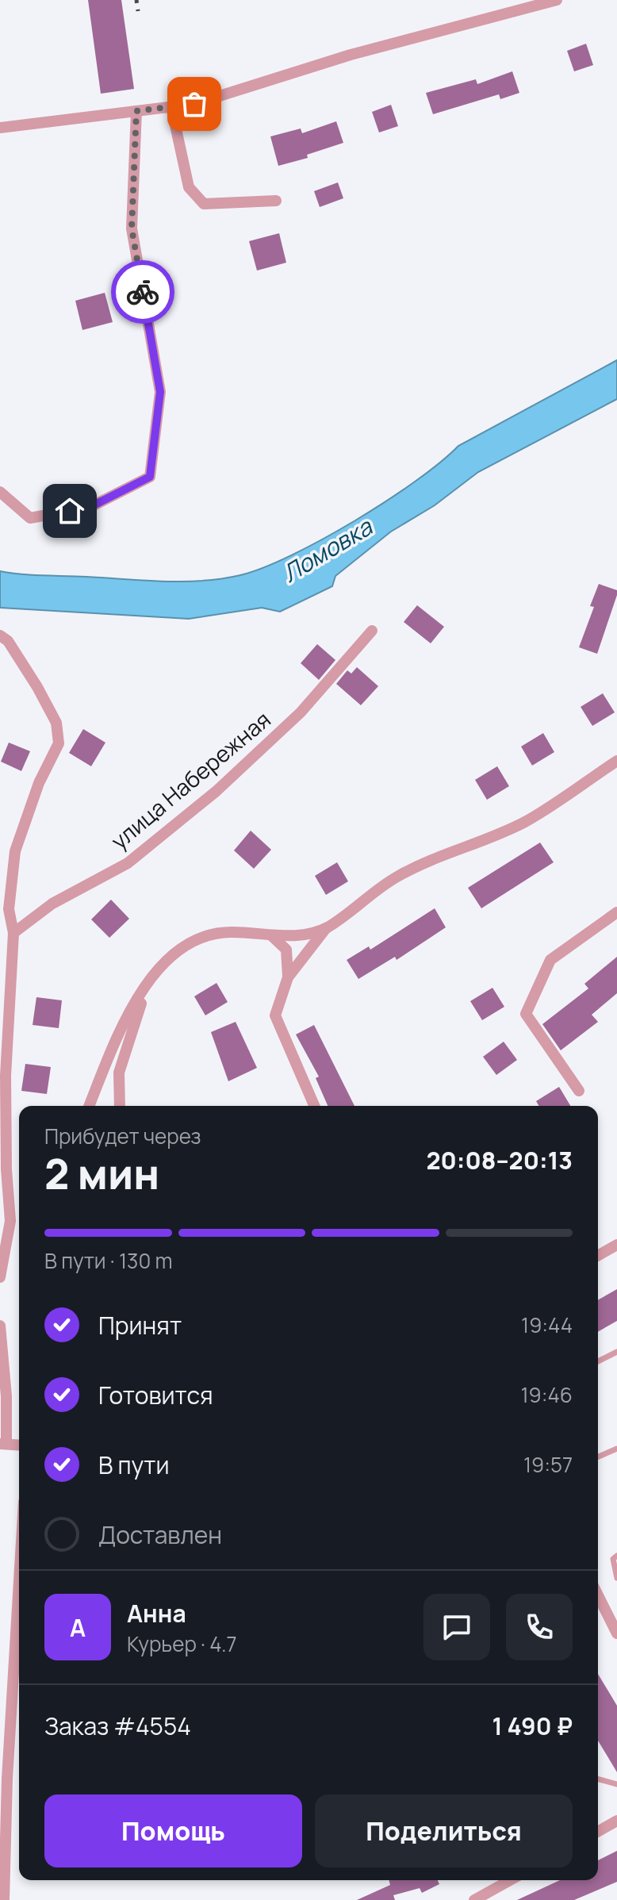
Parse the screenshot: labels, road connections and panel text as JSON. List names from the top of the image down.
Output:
{
  "streets": {
    "street": ["улица Набережная"]
  },
  "water": ["Ломовка"],
  "page": {
    "heading": ["2 мин", "Прибудет через", "20:08–20:13"],
    "panel": [
      "Анна",
      "Курьер · 4.7",
      "Заказ #4554",
      "1 490 ₽"
    ],
    "bar": "В пути · 130 m",
    "list": [
      ["Принят", "19:44"],
      ["Готовится", "19:46"],
      ["В пути", "19:57"],
      "Доставлен"
    ],
    "round": "А",
    "buttons": ["Помощь", "Поделиться"]
  }
}
